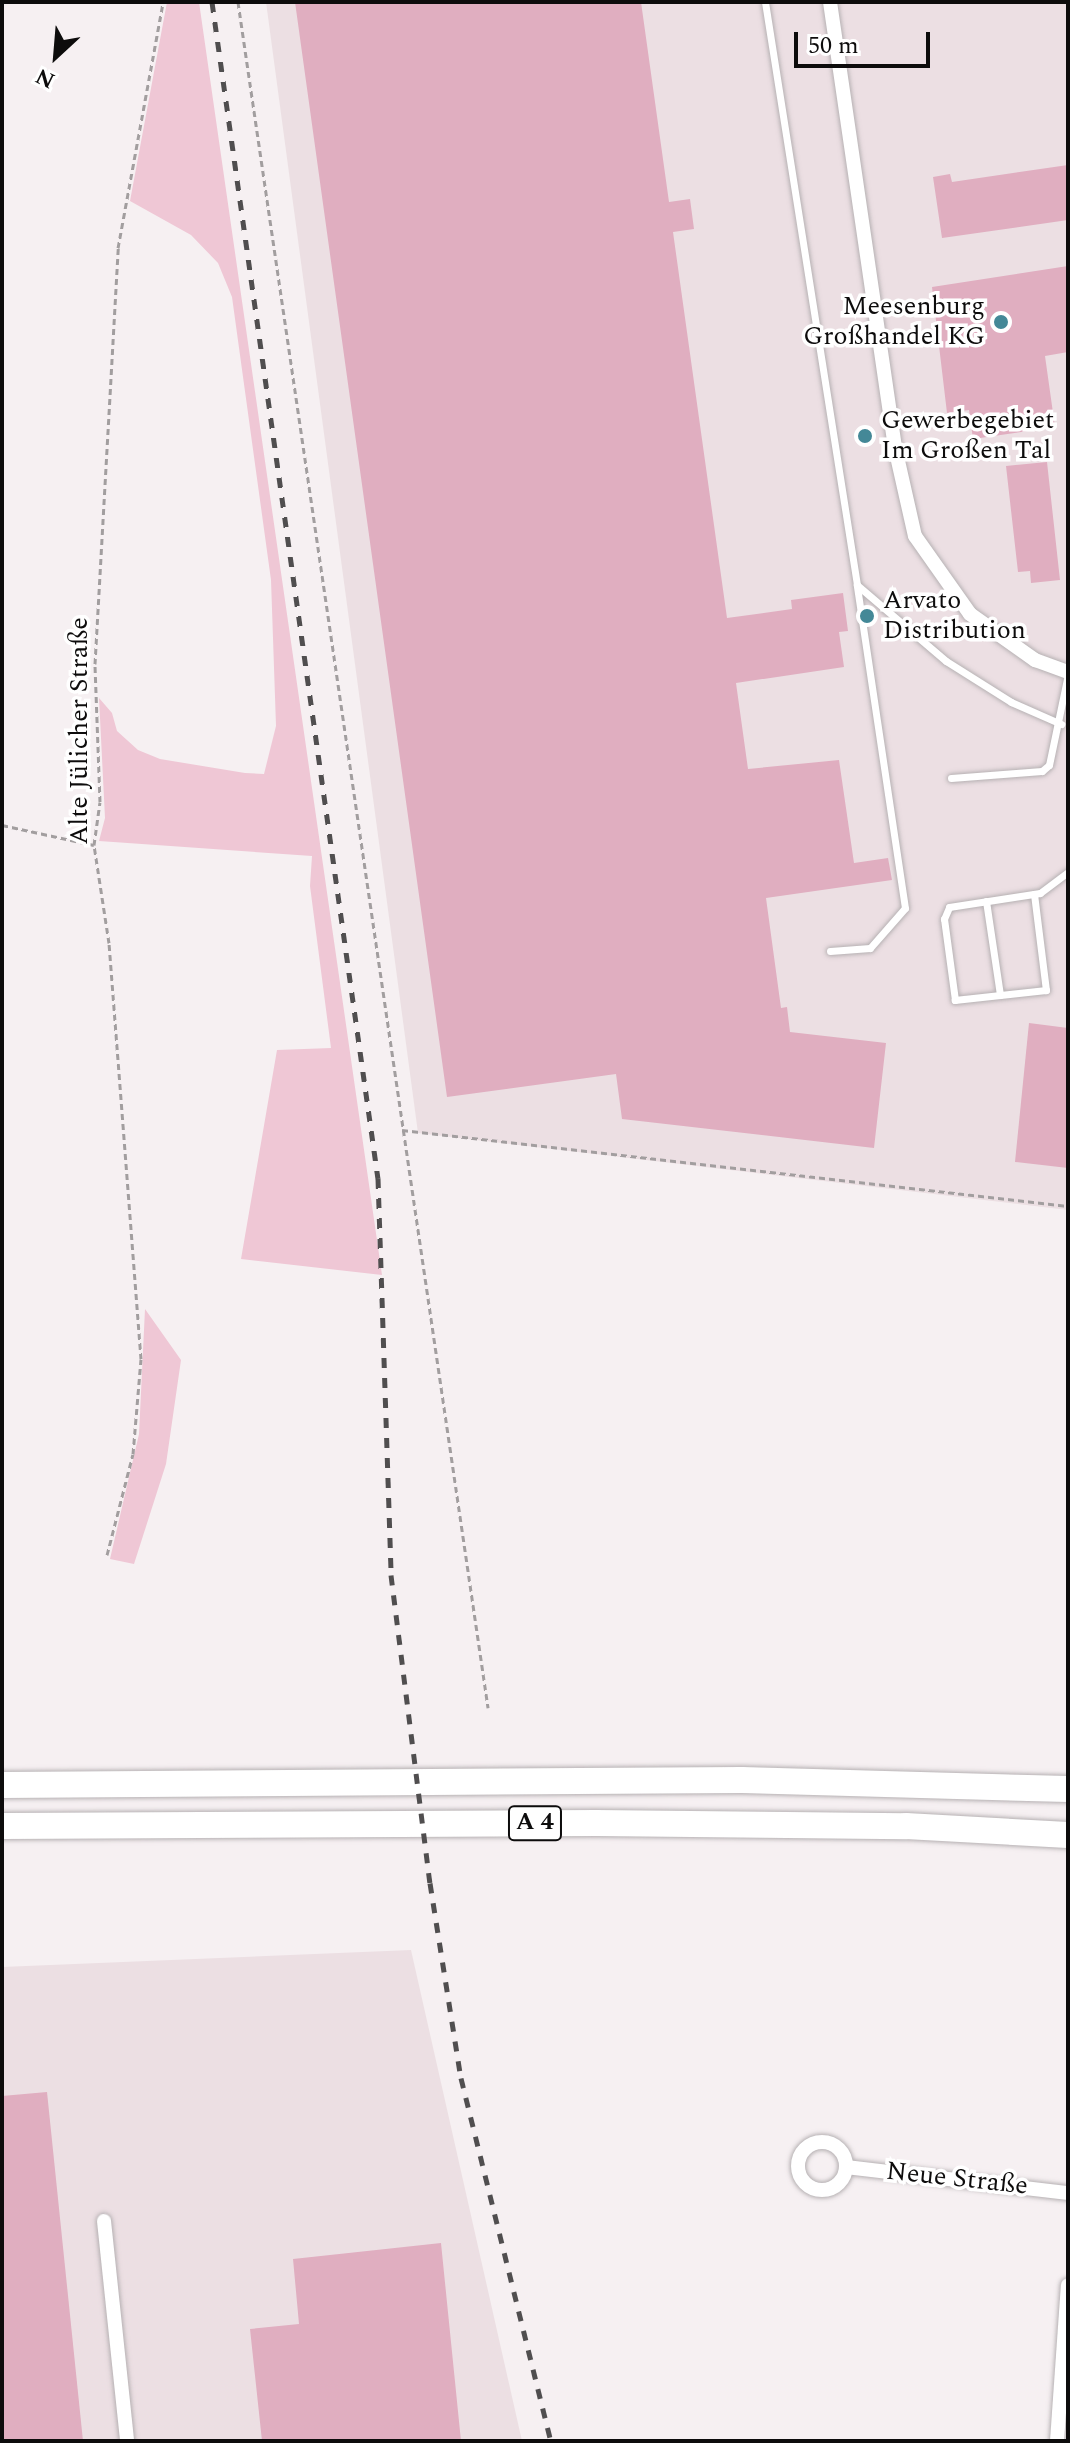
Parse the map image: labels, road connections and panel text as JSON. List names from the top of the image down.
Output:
{
  "streets": {
    "highway": ["A 4"],
    "street": ["Neue Straße"],
    "path": ["Alte Jülicher Straße"]
  },
  "places": ["Meesenburg Großhandel KG", "Gewerbegebiet Im Großen Tal", "Arvato Distribution"],
  "scale_bar": "50 m",
  "north": "bottom left"
}
